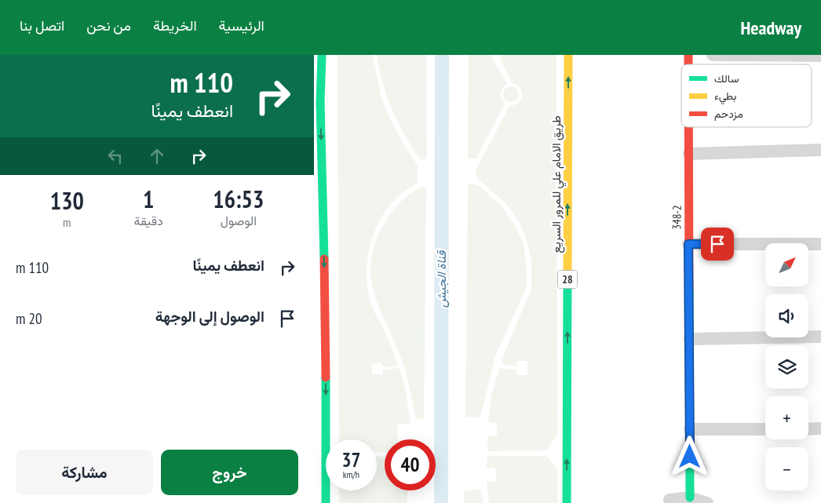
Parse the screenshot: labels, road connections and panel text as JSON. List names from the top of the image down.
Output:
{
  "streets": {
    "main road": ["طريق الامام علي للمرور السريع", "348-2", "28"]
  },
  "one_way": ["طريق الامام علي للمرور السريع"],
  "water": ["قناة الجيش"],
  "legend": ["سالك", "بطيء", "مزدحم"],
  "north": "top right",
  "page": {
    "header": "Headway",
    "nav": [
      "الرئيسية",
      "الخريطة",
      "من نحن",
      "اتصل بنا"
    ],
    "turn": ["110 m", "انعطف يمينًا"],
    "eta": [
      "16:53",
      "الوصول",
      "1",
      "دقيقة",
      "130",
      "m"
    ],
    "list": [
      {
        "name": "انعطف يمينًا",
        "value": "110 m"
      },
      {
        "name": "الوصول إلى الوجهة",
        "value": "20 m"
      }
    ],
    "map_buttons": ["+", "−"],
    "speed": "37 km/h",
    "limit": "40",
    "buttons": ["خروج", "مشاركة"]
  }
}
